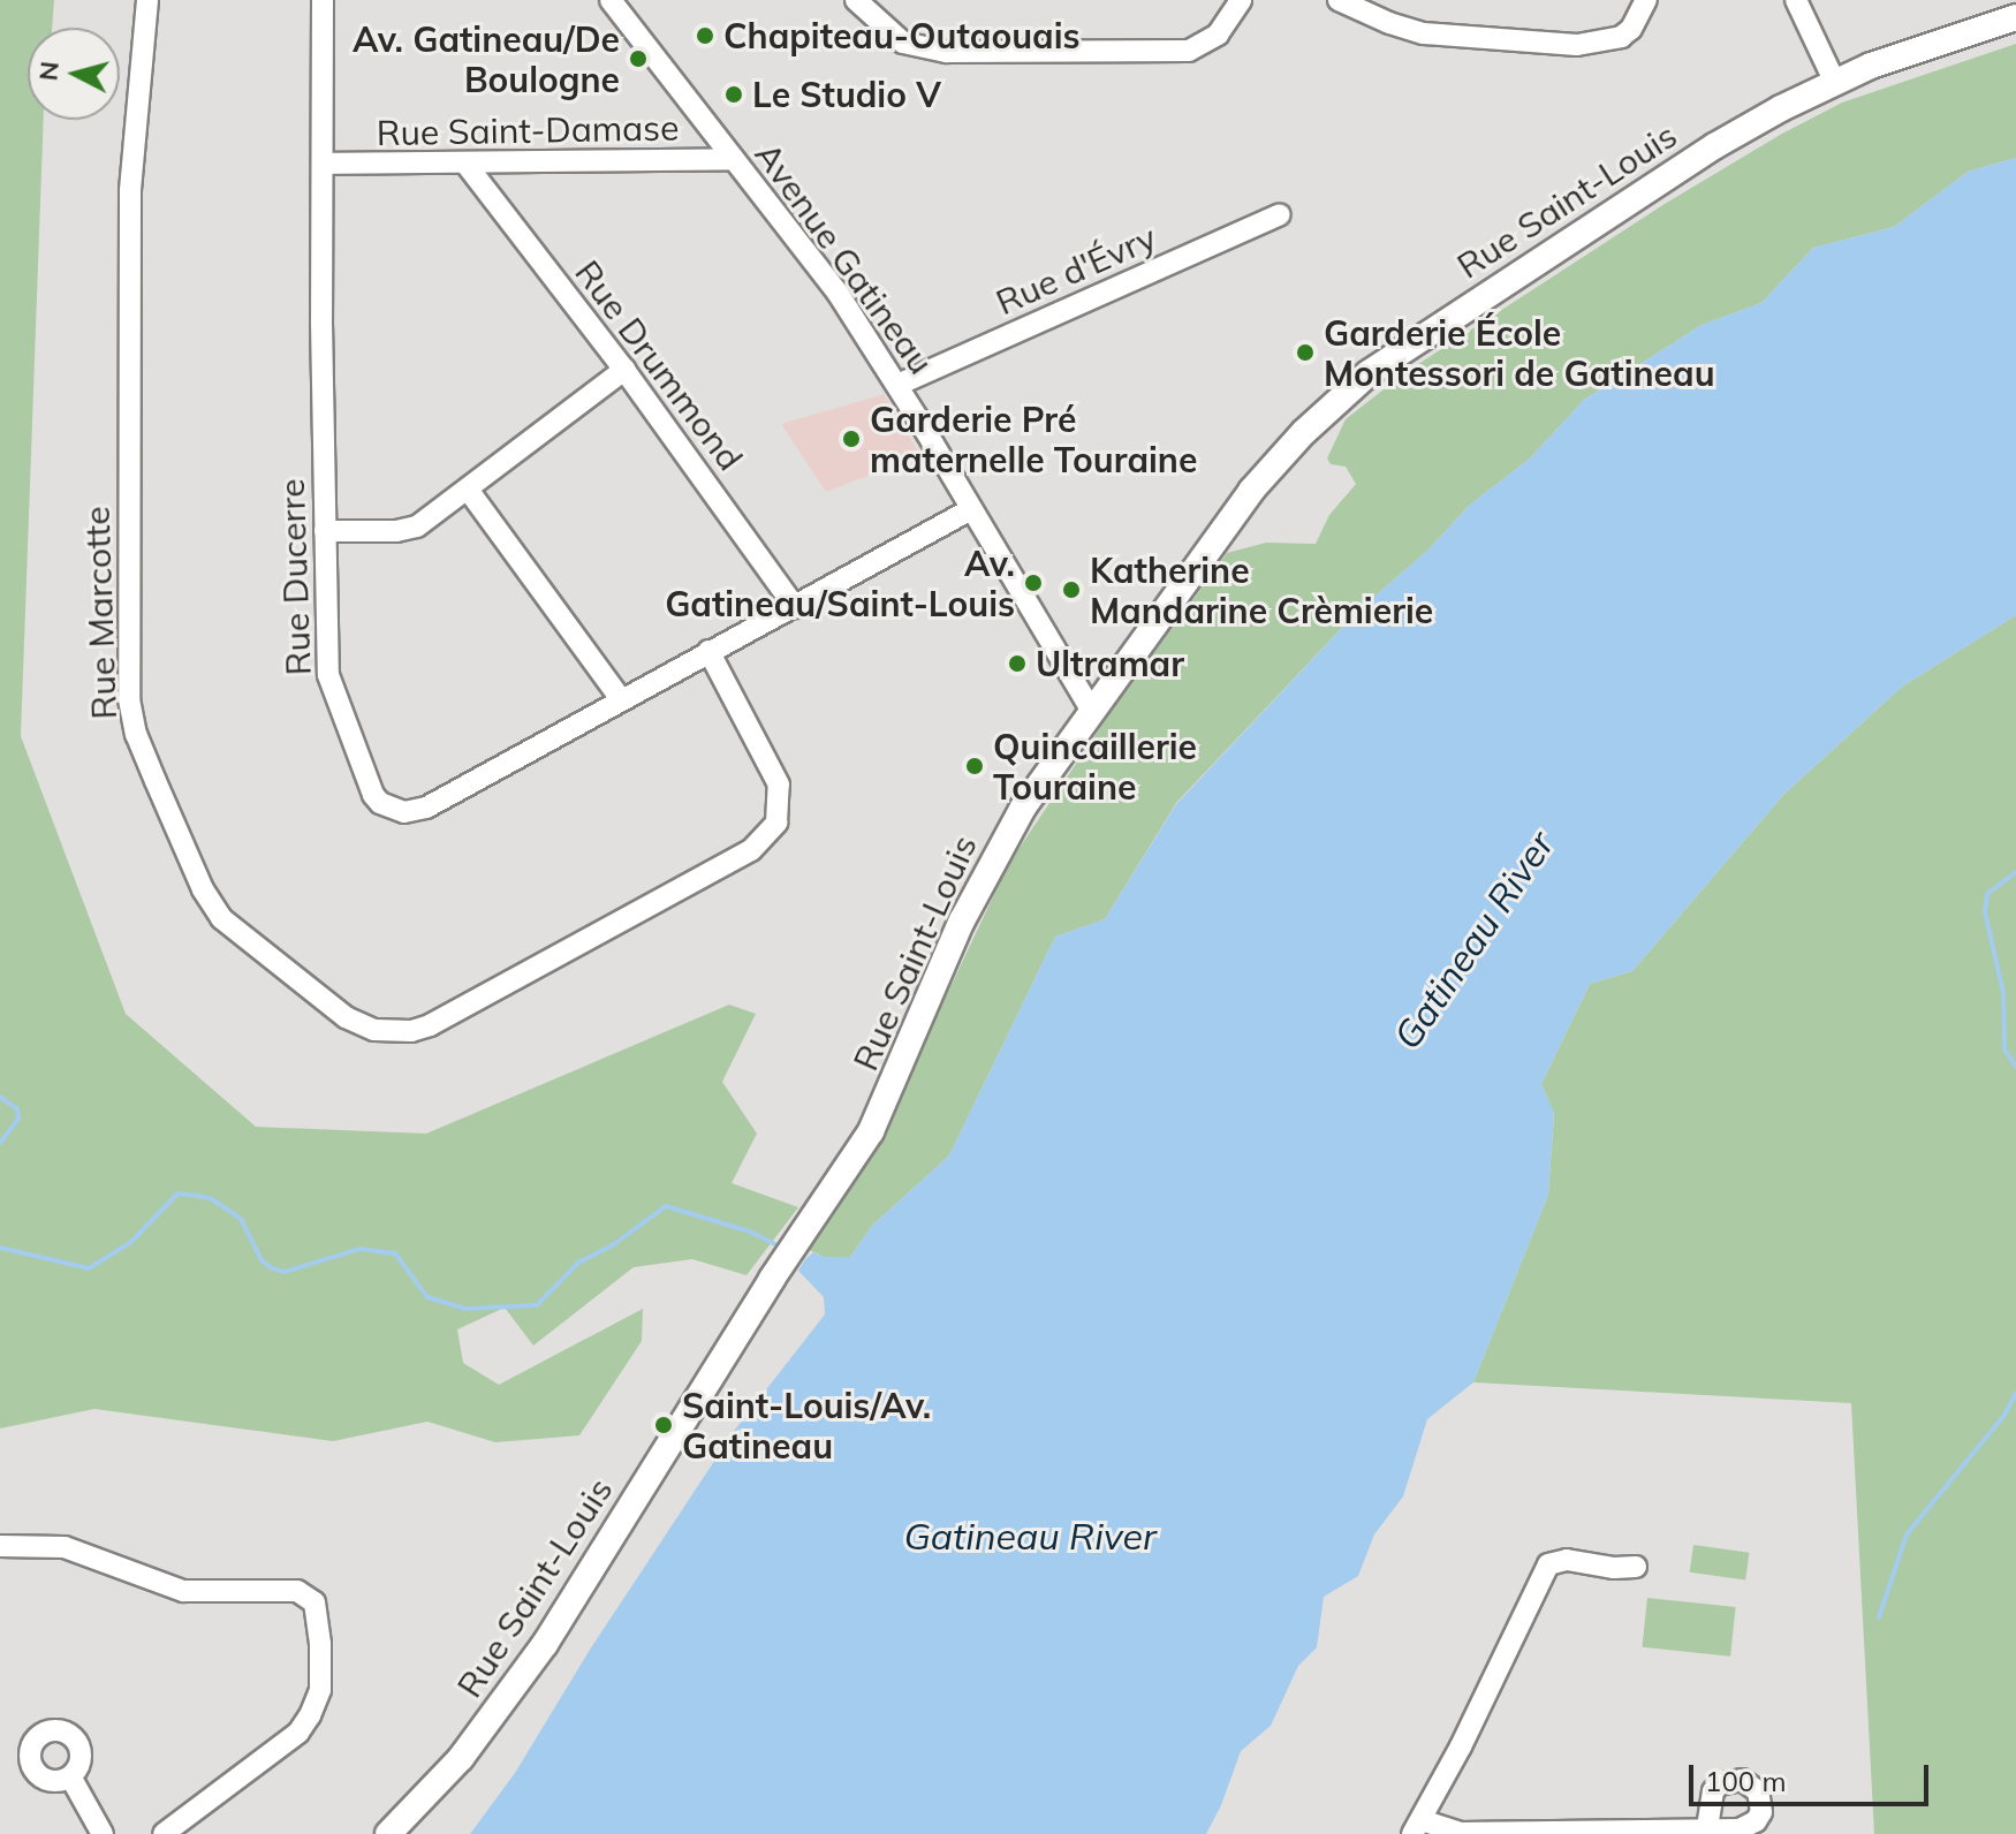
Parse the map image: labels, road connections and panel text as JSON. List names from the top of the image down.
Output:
{
  "streets": {
    "main road": ["Rue Saint-Louis"],
    "street": [
      "Rue Saint-Damase",
      "Avenue Gatineau",
      "Rue d'Évry",
      "Rue Drummond",
      "Rue Ducerre",
      "Rue Marcotte"
    ]
  },
  "crossings": [
    ["Rue Saint-Damase", "Avenue Gatineau"],
    ["Rue Saint-Damase", "Rue Drummond"],
    ["Rue Saint-Damase", "Rue Ducerre"],
    ["Rue Saint-Louis", "Avenue Gatineau"],
    ["Avenue Gatineau", "Rue d'Évry"],
    ["Avenue Gatineau", "Rue Ducerre"],
    ["Rue Drummond", "Rue Ducerre"],
    ["Rue Ducerre", "Rue Marcotte"]
  ],
  "water": ["Gatineau River"],
  "places": [
    "Chapiteau-Outaouais",
    "Av. Gatineau/De Boulogne",
    "Le Studio V",
    "Garderie École Montessori de Gatineau",
    "Garderie Pré maternelle Touraine",
    "Av. Gatineau/Saint-Louis",
    "Katherine Mandarine Crèmierie",
    "Ultramar",
    "Quincaillerie Touraine",
    "Saint-Louis/Av. Gatineau"
  ],
  "scale_bar": "100 m",
  "north": "left"
}
